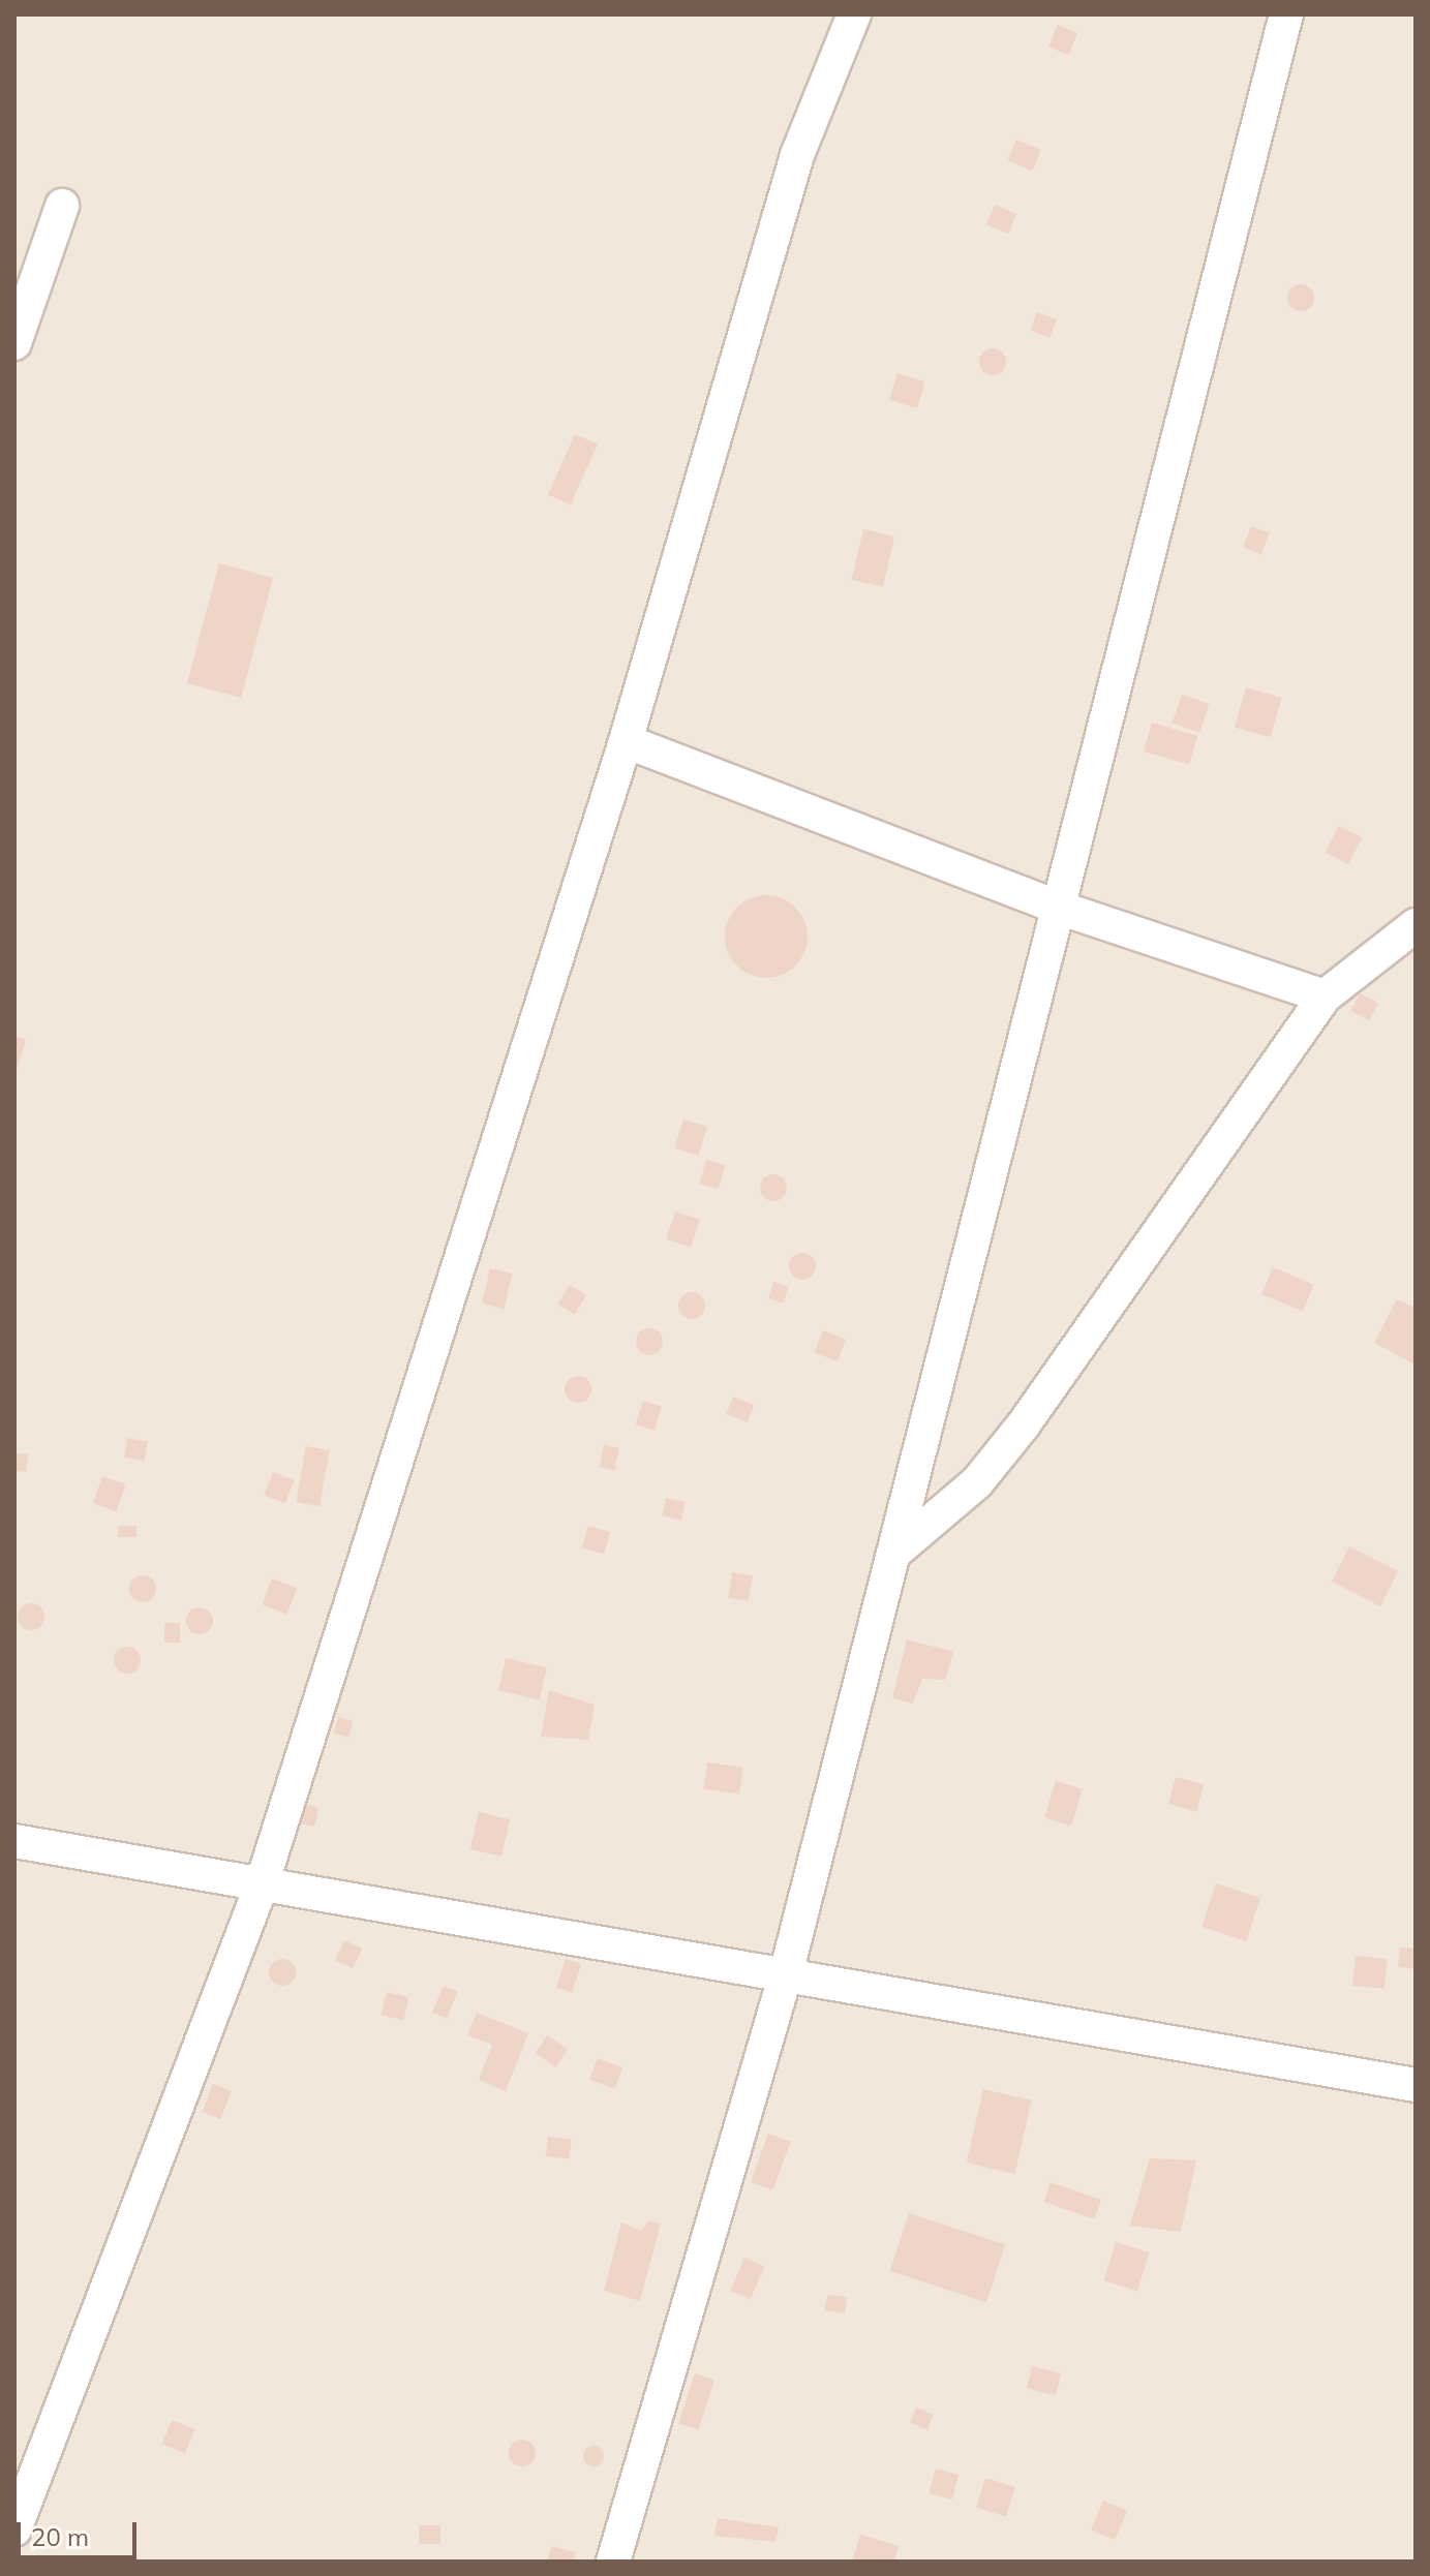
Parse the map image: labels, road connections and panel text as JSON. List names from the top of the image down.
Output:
{
  "scale_bar": "20 m"
}
